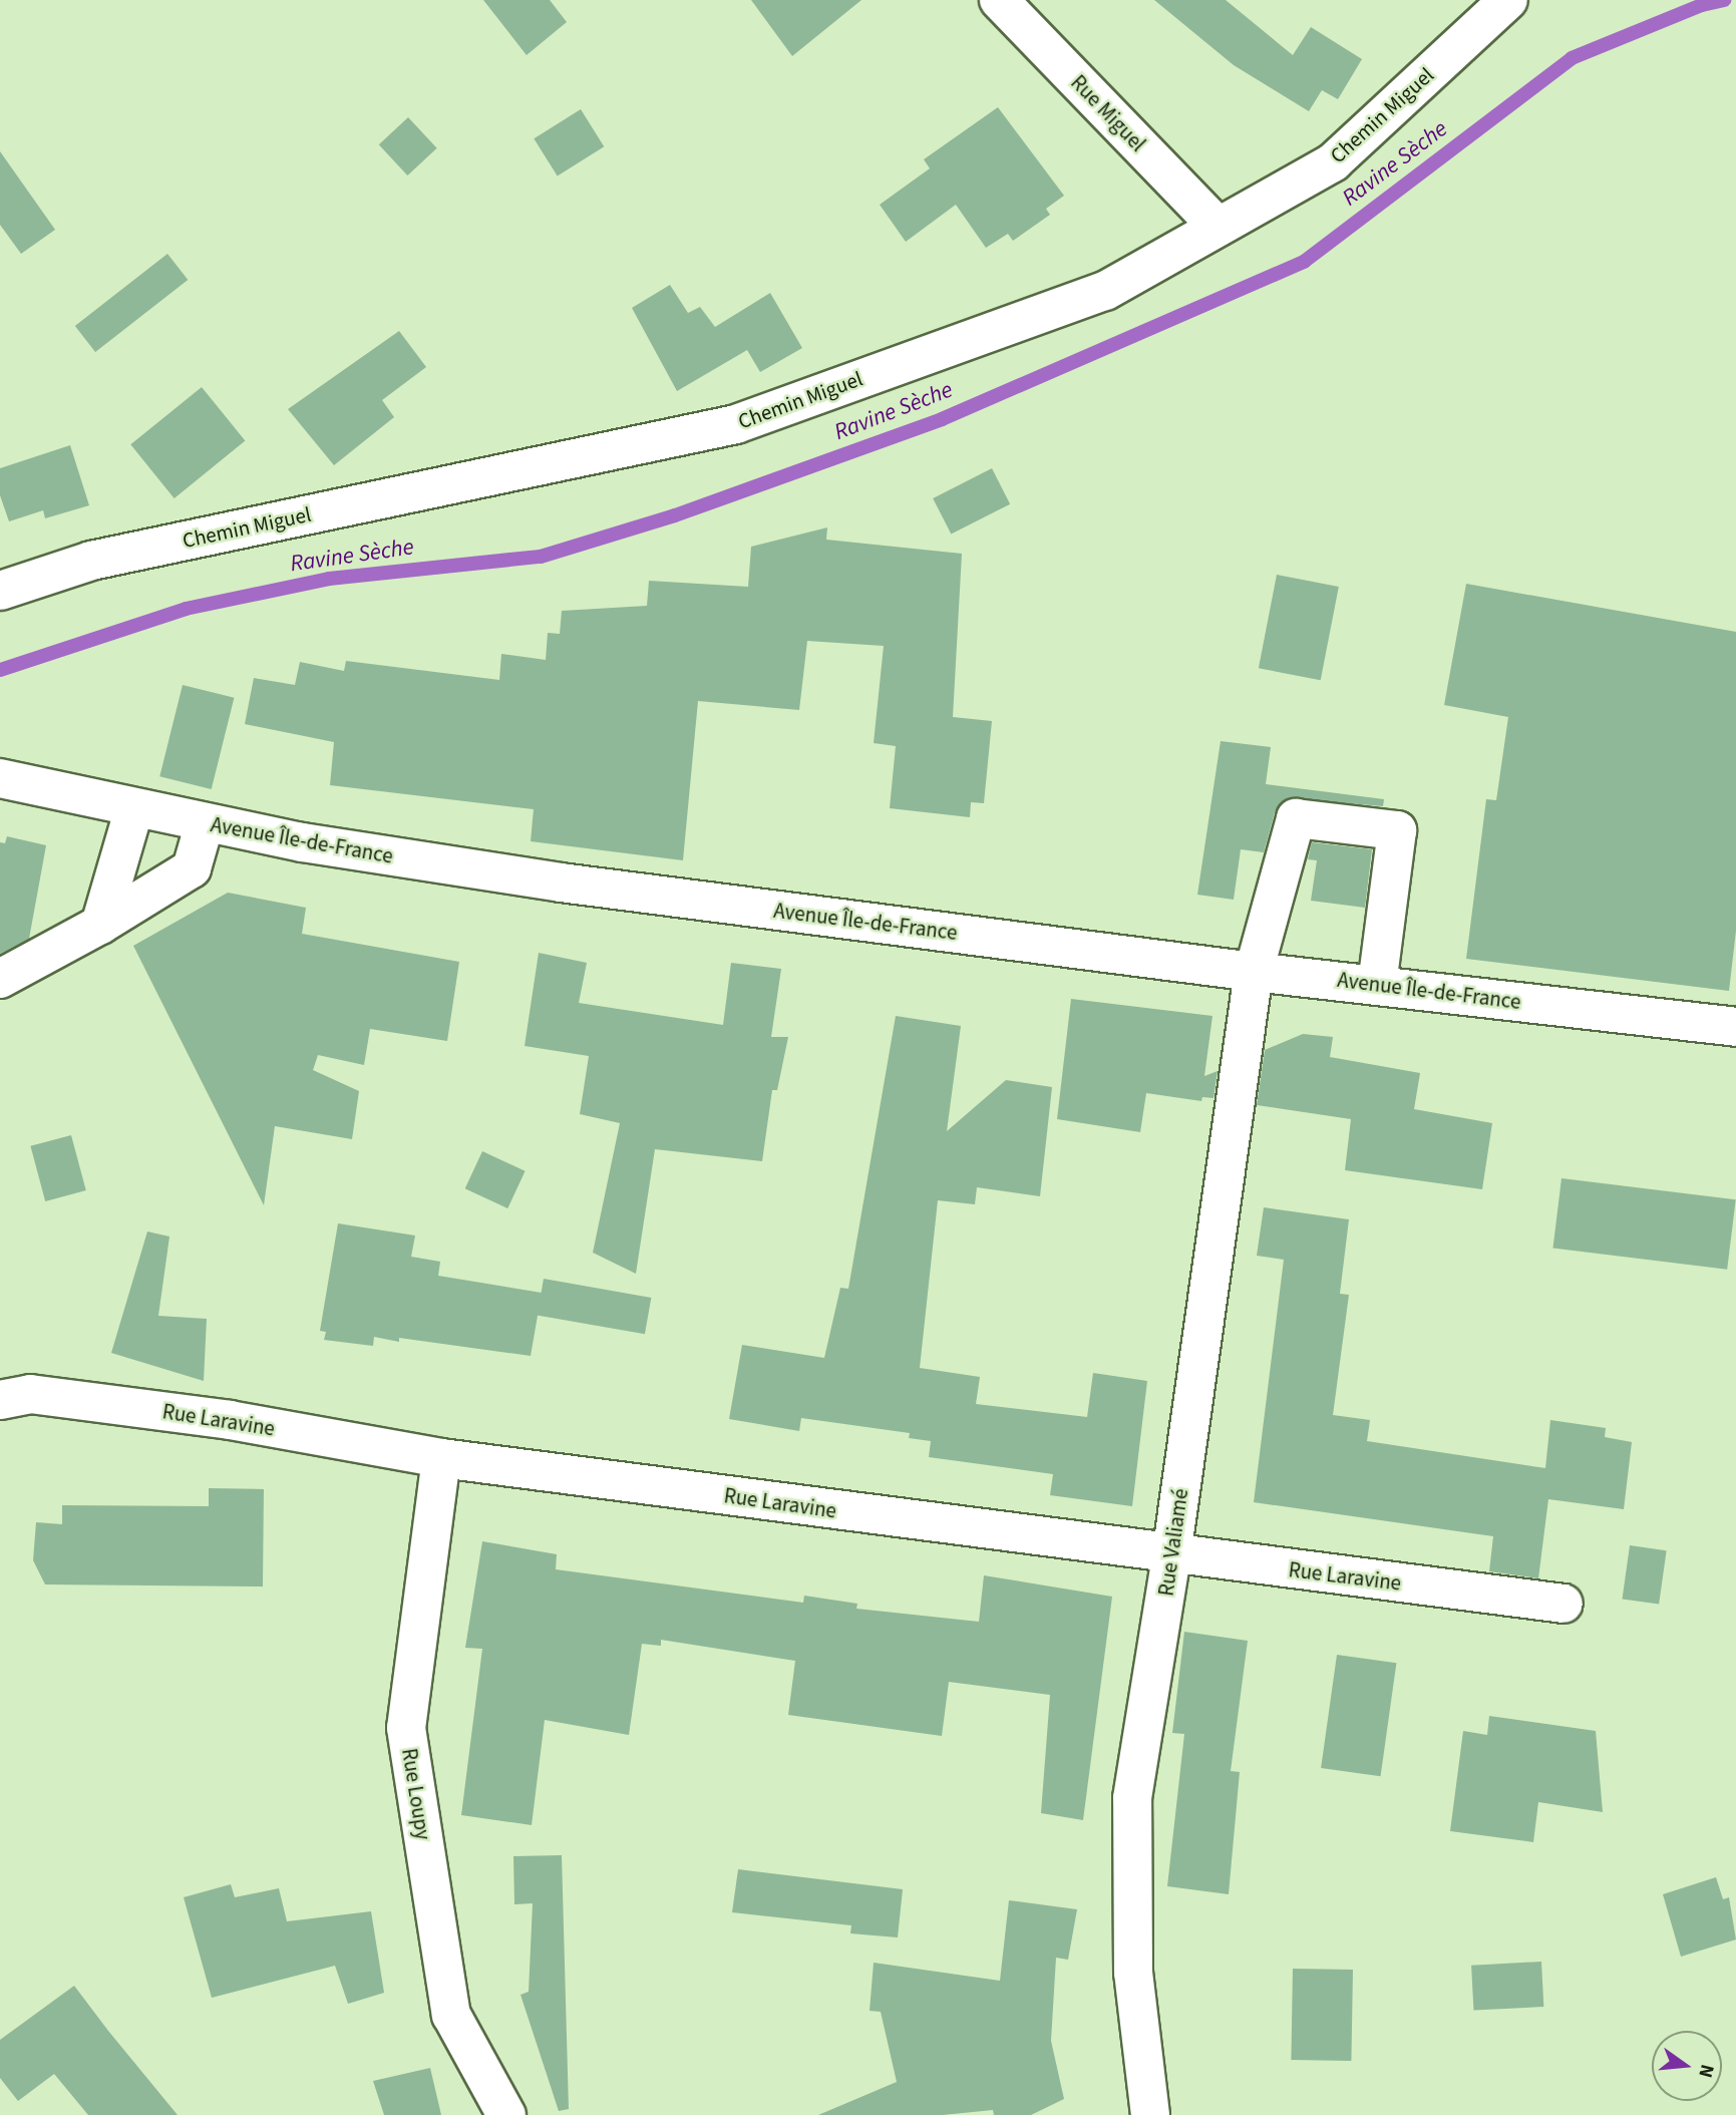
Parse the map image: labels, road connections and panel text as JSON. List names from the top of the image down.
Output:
{
  "streets": {
    "street": [
      "Rue Miguel",
      "Chemin Miguel",
      "Avenue Île-de-France",
      "Rue Laravine",
      "Rue Valiamé",
      "Rue Loupy"
    ]
  },
  "crossings": [
    ["Rue Miguel", "Chemin Miguel"],
    ["Avenue Île-de-France", "Rue Valiamé"],
    ["Rue Laravine", "Rue Valiamé"],
    ["Rue Laravine", "Rue Loupy"]
  ],
  "water": ["Ravine Sèche"],
  "north": "right"
}
